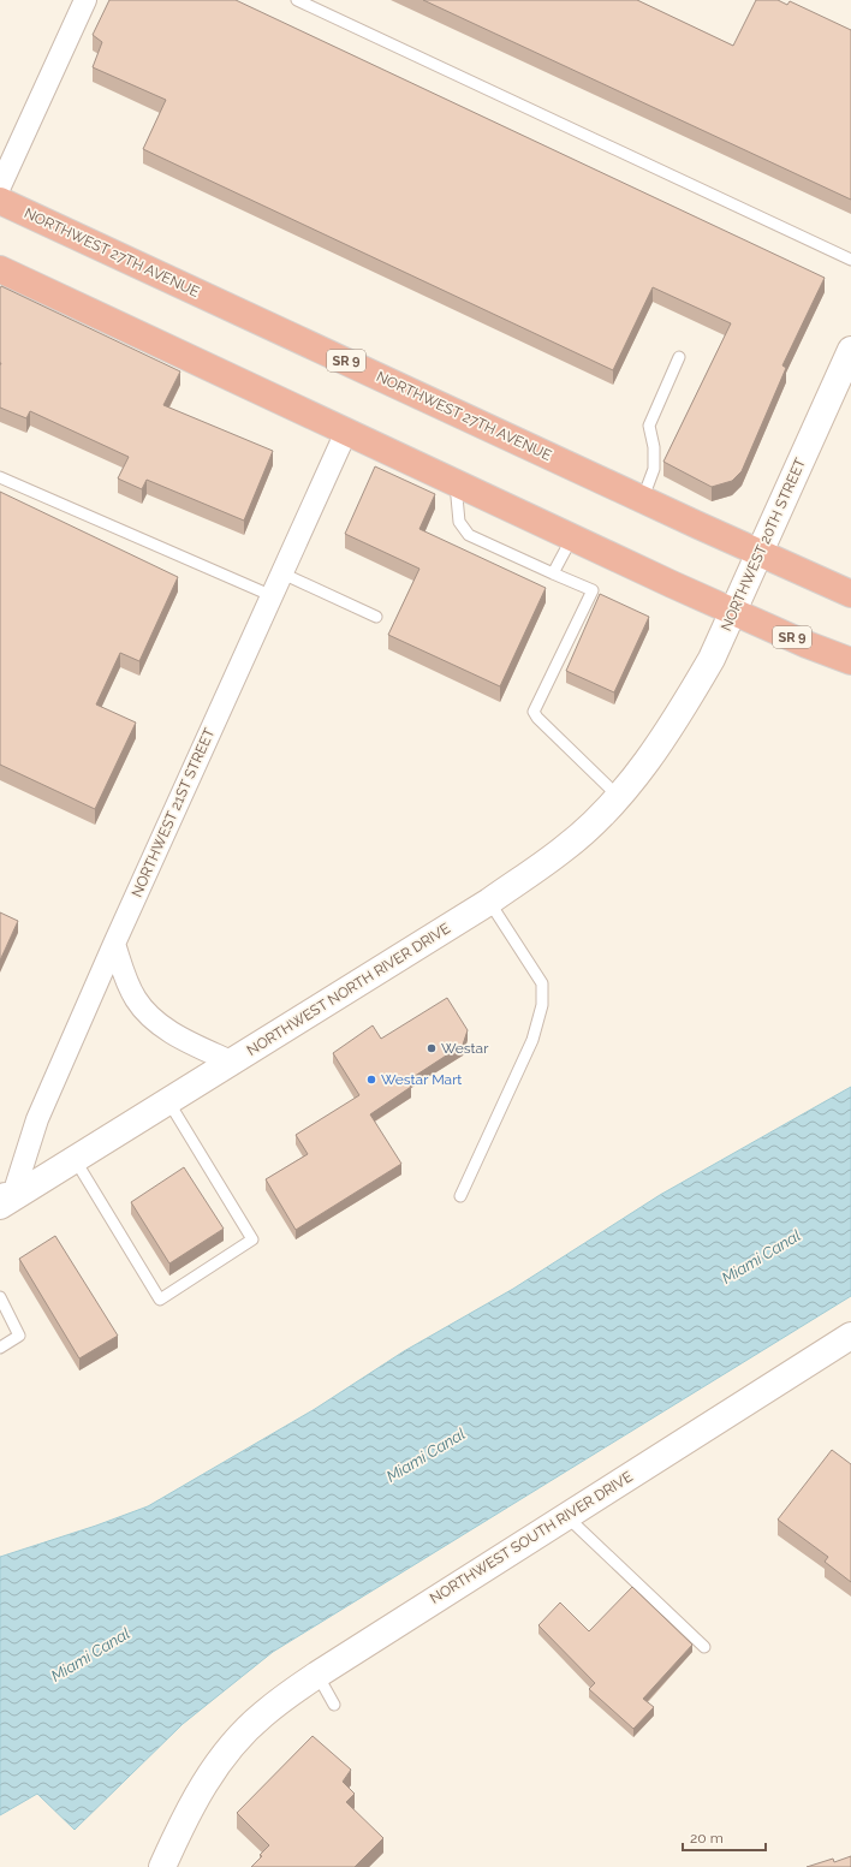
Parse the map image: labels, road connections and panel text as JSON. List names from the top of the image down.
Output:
{
  "streets": {
    "highway": ["NORTHWEST 27TH AVENUE", "SR 9"],
    "main road": ["NORTHWEST 20TH STREET", "NORTHWEST NORTH RIVER DRIVE", "NORTHWEST SOUTH RIVER DRIVE"],
    "street": ["NORTHWEST 21ST STREET"]
  },
  "crossings": [
    ["NORTHWEST 27TH AVENUE", "NORTHWEST 20TH STREET"],
    ["SR 9", "NORTHWEST 20TH STREET"],
    ["SR 9", "NORTHWEST 21ST STREET"],
    ["NORTHWEST 20TH STREET", "NORTHWEST NORTH RIVER DRIVE"],
    ["NORTHWEST 21ST STREET", "NORTHWEST NORTH RIVER DRIVE"]
  ],
  "water": ["Miami Canal"],
  "places": ["Westar", "Westar Mart"],
  "scale_bar": "20 m"
}
